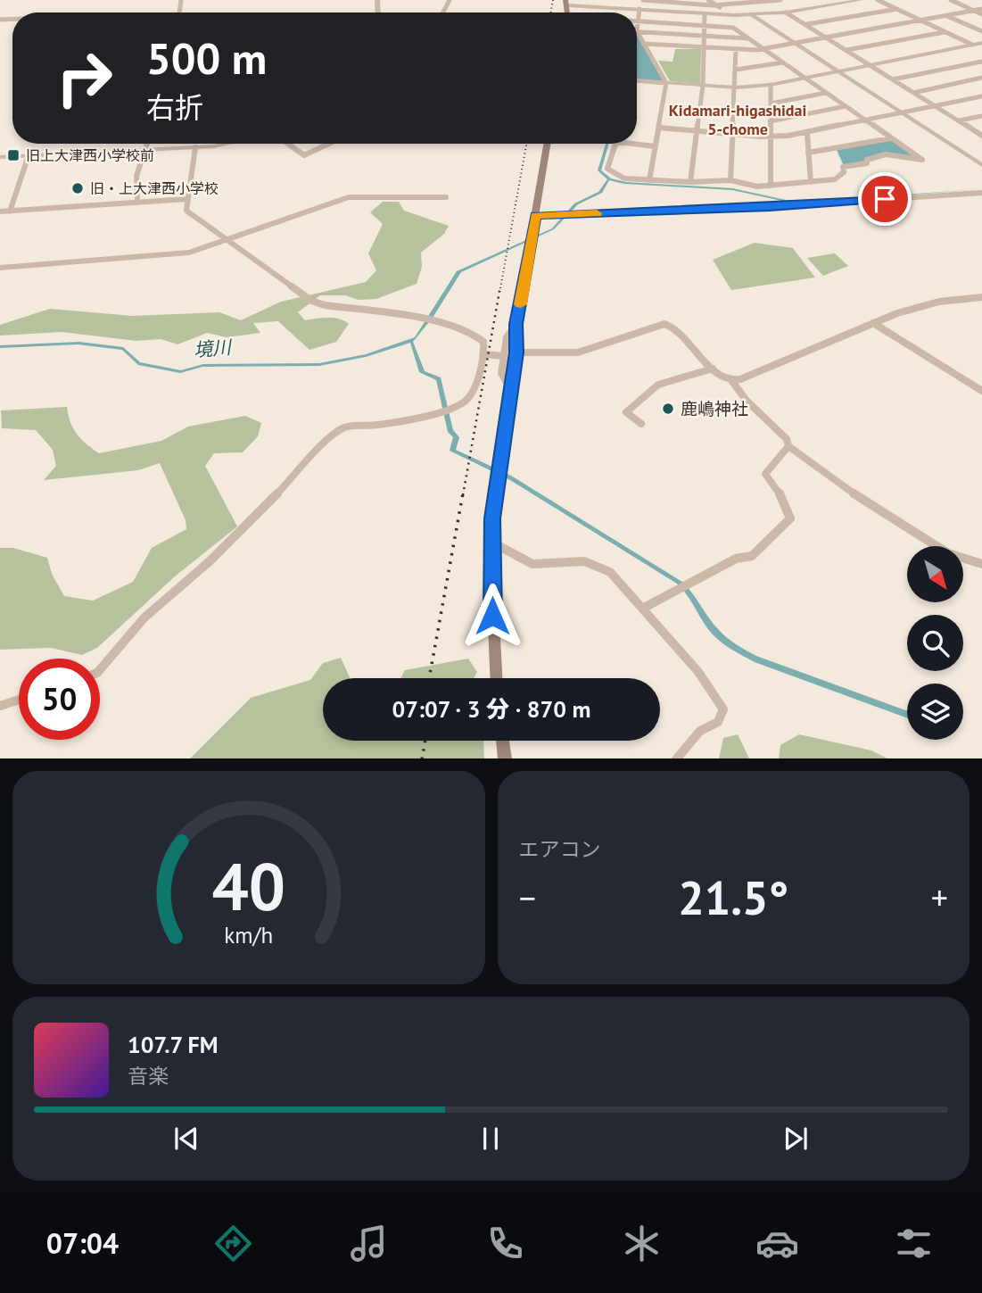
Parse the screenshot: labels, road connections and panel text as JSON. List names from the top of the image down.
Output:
{
  "districts": ["Kidamari-higashidai 5-chome"],
  "water": ["境川"],
  "places": {
    "transit": ["旧上大津西小学校前"],
    "other": ["旧・上大津西小学校", "鹿嶋神社"]
  },
  "north": "bottom right",
  "page": {
    "turn": ["500 m", "右折"],
    "limit": "50",
    "trip": "07:07 · 3 分 · 870 m",
    "tile": "エアコン",
    "heat": ["−", "21.5°", "+"],
    "song": ["107.7 FM", "音楽"],
    "tabs": "07:04",
    "gauge": ["40", "km/h"]
  }
}
